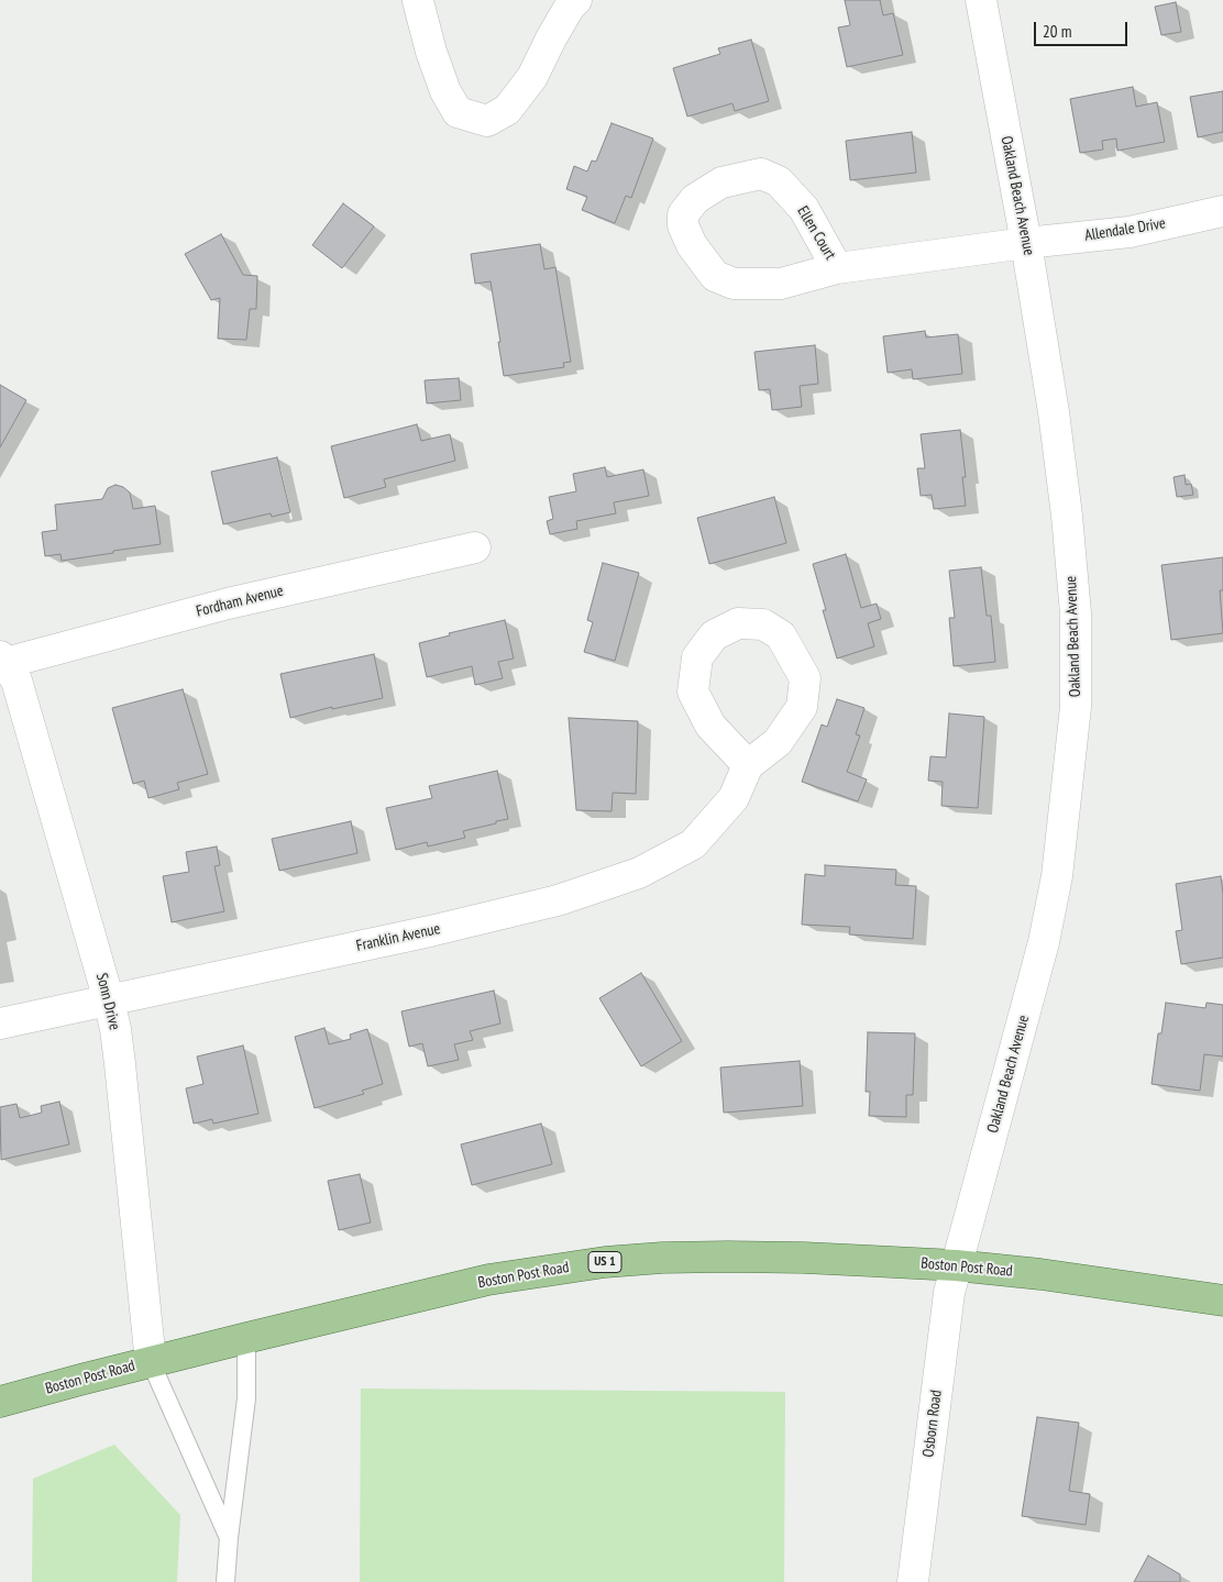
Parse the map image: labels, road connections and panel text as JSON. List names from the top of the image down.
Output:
{
  "streets": {
    "main road": ["US 1", "Boston Post Road"],
    "street": [
      "Oakland Beach Avenue",
      "Allendale Drive",
      "Ellen Court",
      "Fordham Avenue",
      "Franklin Avenue",
      "Sonn Drive",
      "Osborn Road"
    ]
  },
  "crossings": [
    ["Oakland Beach Avenue", "Allendale Drive"],
    ["Oakland Beach Avenue", "Ellen Court"],
    ["Oakland Beach Avenue", "Boston Post Road"],
    ["Oakland Beach Avenue", "Osborn Road"],
    ["Allendale Drive", "Ellen Court"],
    ["Fordham Avenue", "Sonn Drive"],
    ["Franklin Avenue", "Sonn Drive"],
    ["Sonn Drive", "Boston Post Road"],
    ["Boston Post Road", "Osborn Road"]
  ],
  "scale_bar": "20 m"
}
